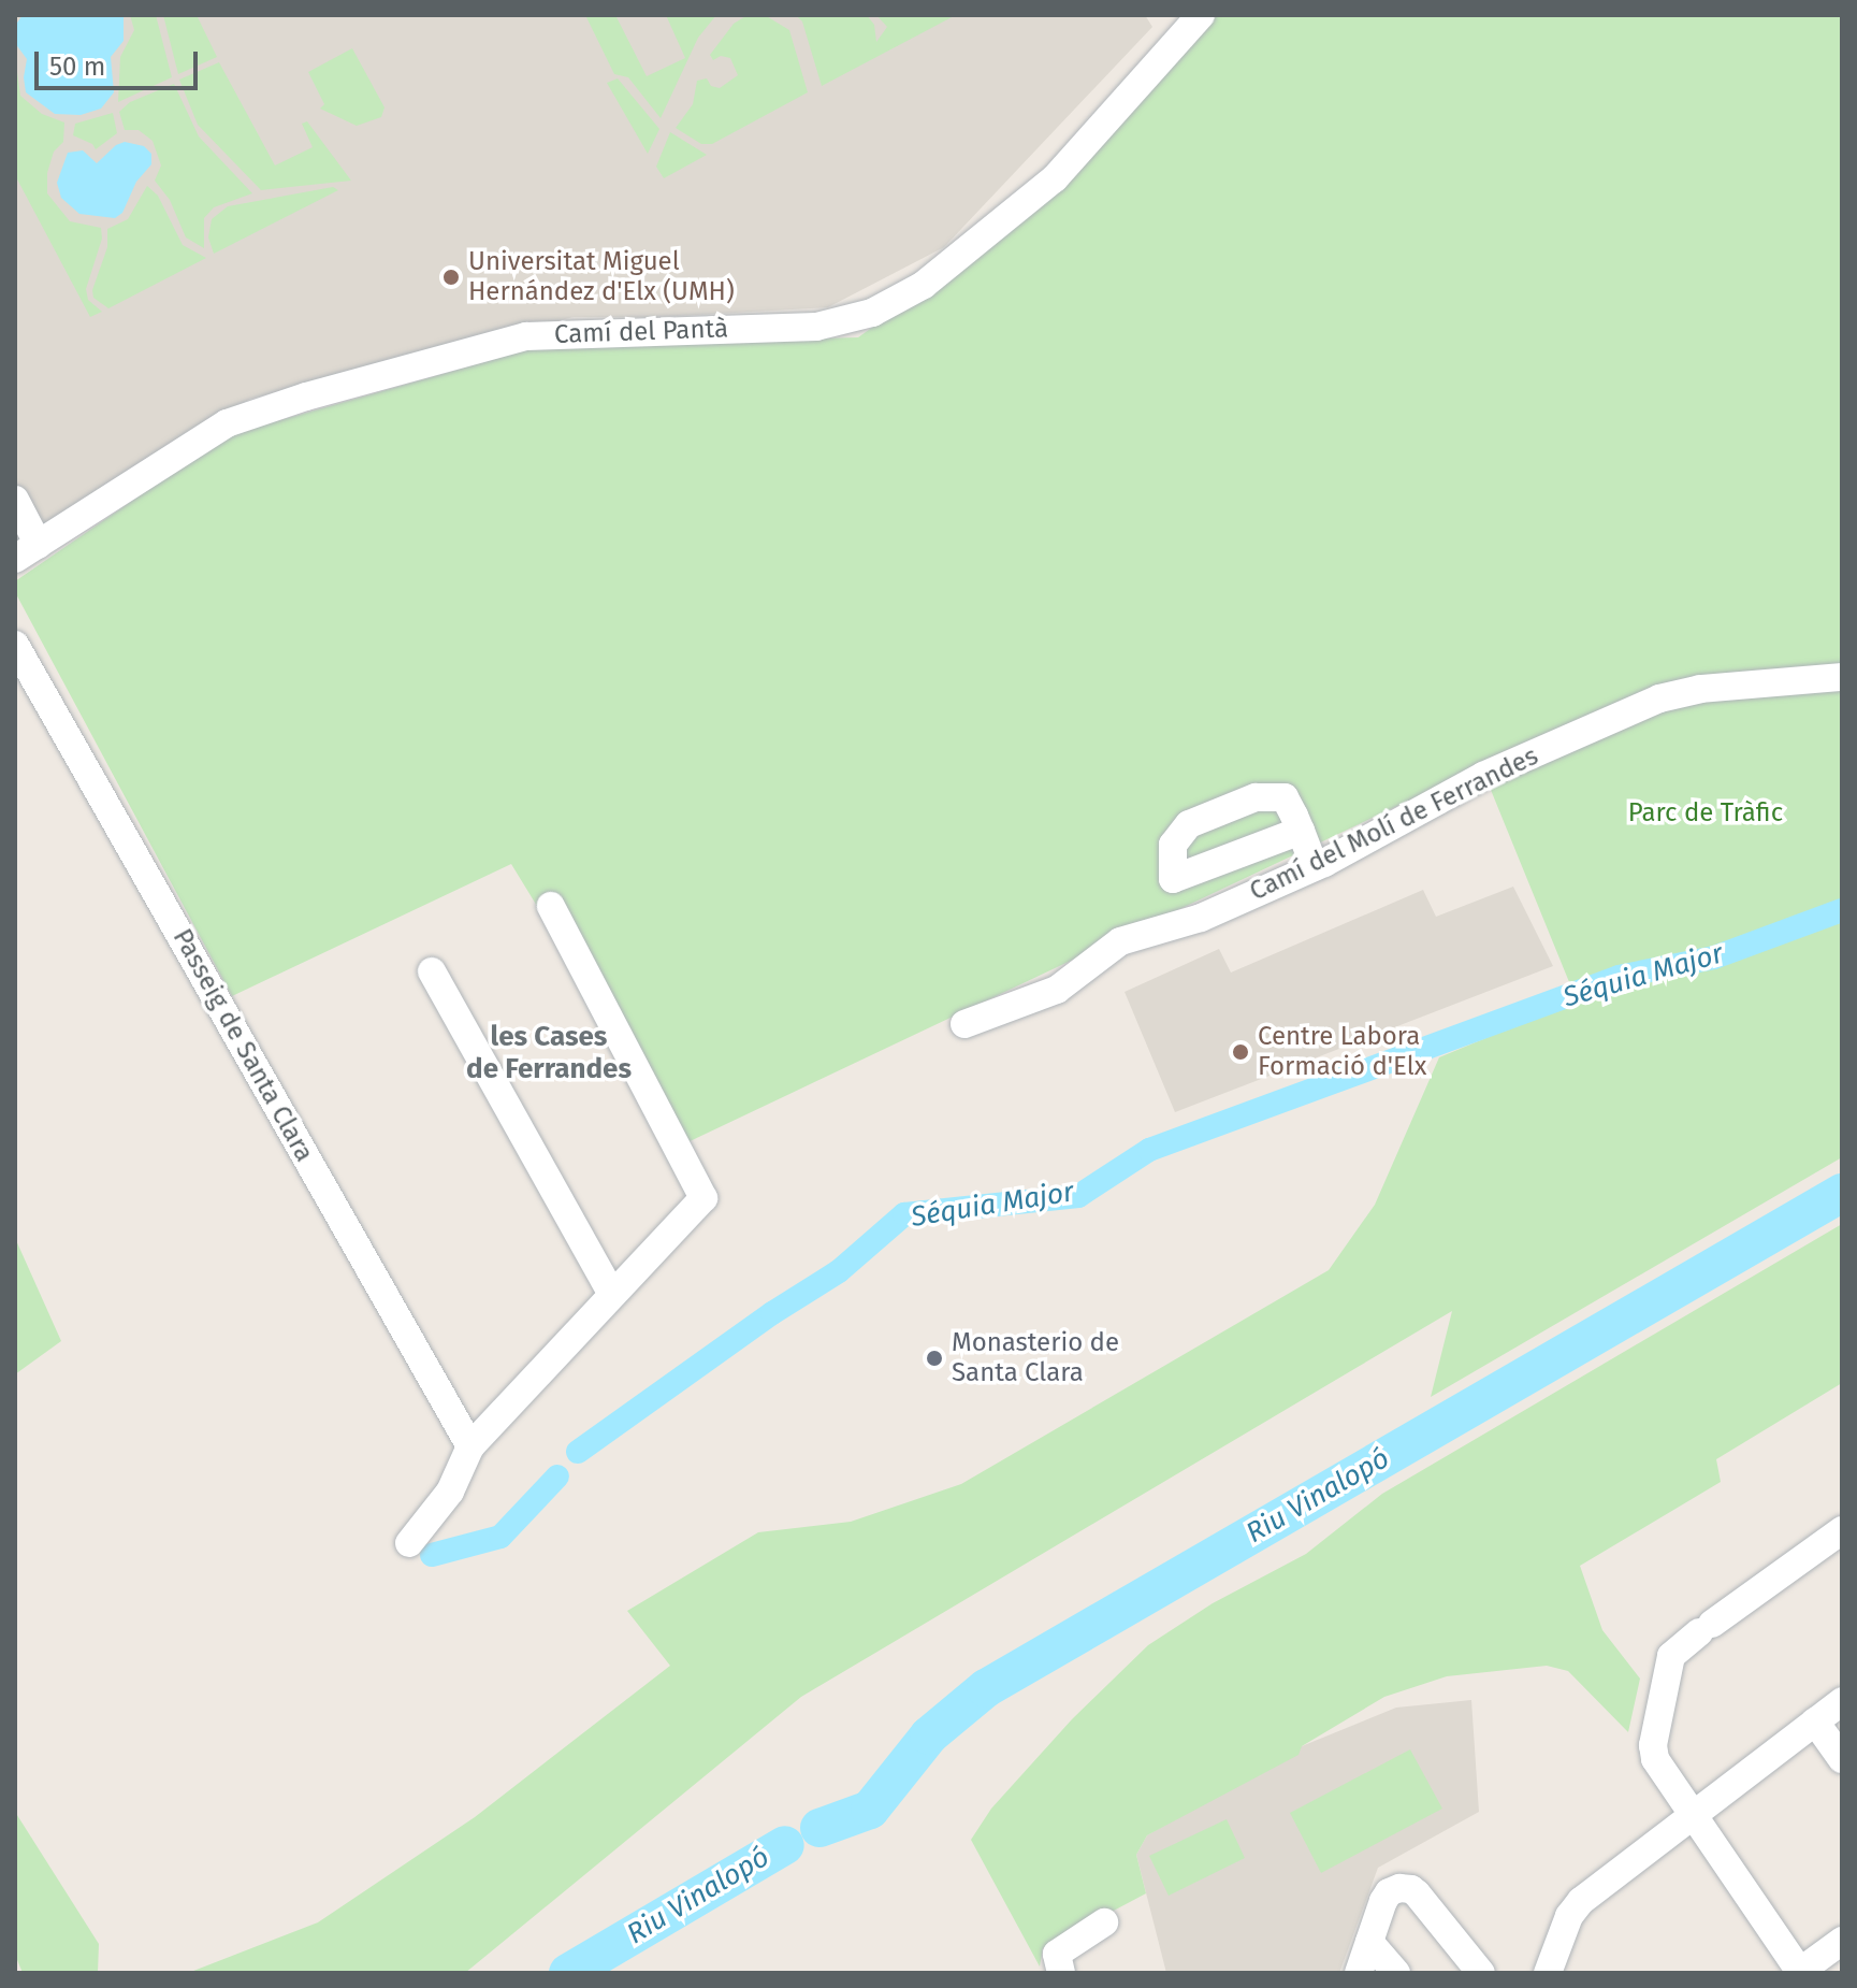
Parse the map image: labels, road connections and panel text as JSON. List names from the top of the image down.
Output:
{
  "streets": {
    "street": ["Camí del Pantà", "Camí del Molí de Ferrandes", "Passeig de Santa Clara"]
  },
  "districts": ["les Cases de Ferrandes"],
  "water": ["Séquia Major", "Riu Vinalopó"],
  "parks": ["Parc de Tràfic"],
  "places": ["Universitat Miguel Hernández d'Elx (UMH)", "Centre Labora Formació d'Elx", "Monasterio de Santa Clara"],
  "scale_bar": "50 m"
}
